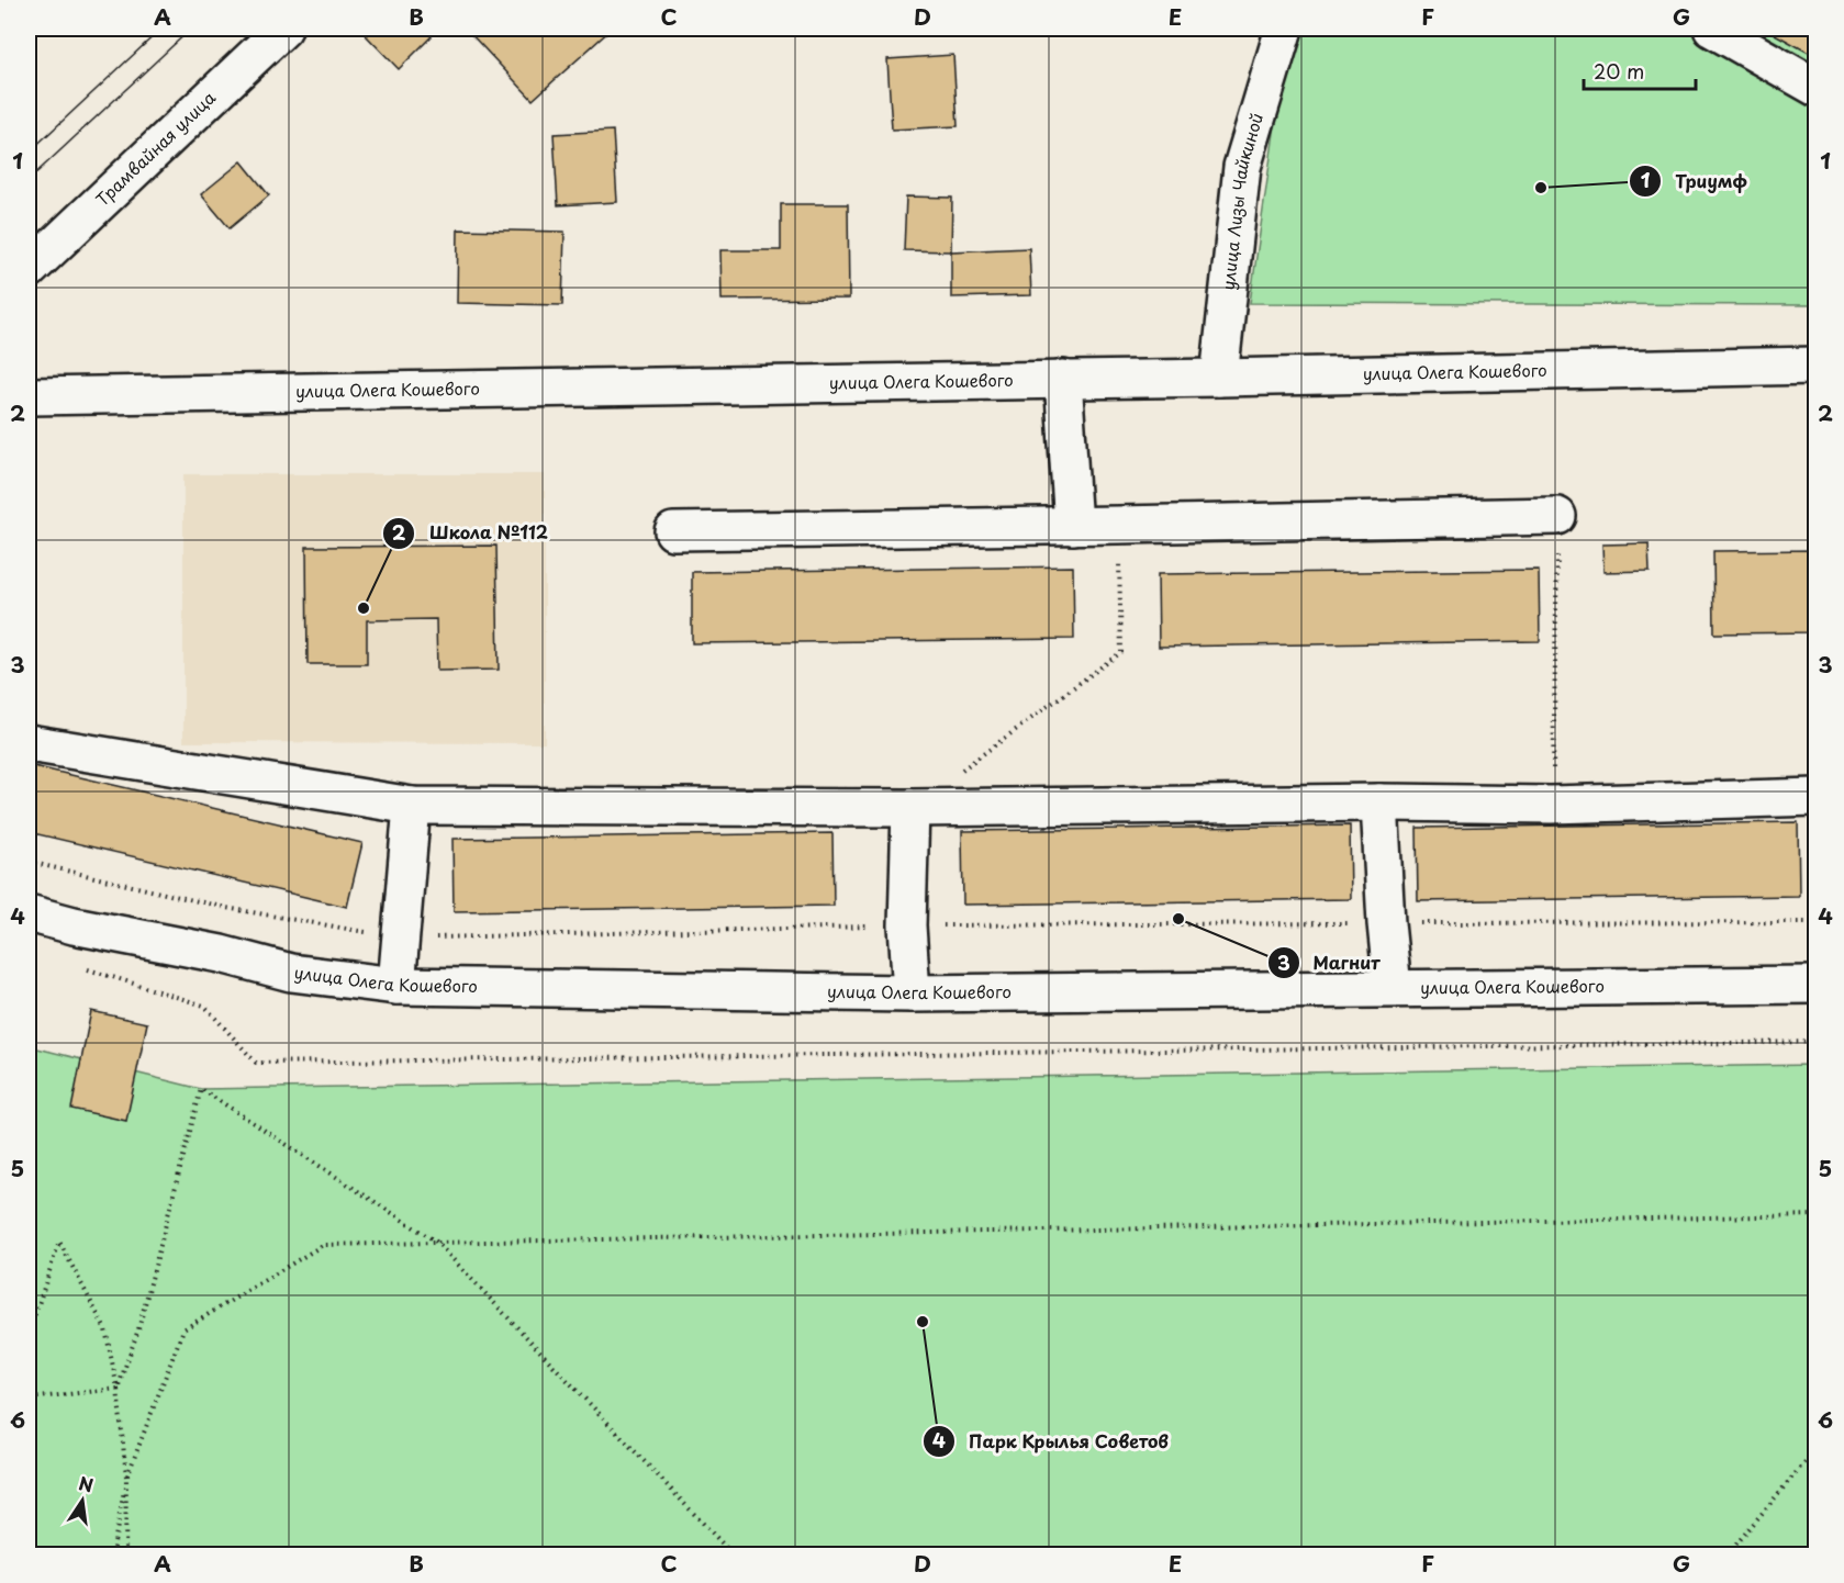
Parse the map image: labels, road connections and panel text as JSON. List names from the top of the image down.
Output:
{
  "streets": {
    "street": ["Трамвайная улица", "улица Лизы Чайкиной", "улица Олега Кошевого"]
  },
  "crossings": [
    ["улица Лизы Чайкиной", "улица Олега Кошевого"]
  ],
  "places": [
    "Триумф",
    "Школа №112",
    "Магнит",
    "Парк Крылья Советов"
  ],
  "scale_bar": "20 m",
  "north": "top",
  "grid": {
    "columns": [
      "A",
      "B",
      "C",
      "D",
      "E",
      "F",
      "G"
    ],
    "rows": [
      "1",
      "2",
      "3",
      "4",
      "5",
      "6"
    ]
  }
}
